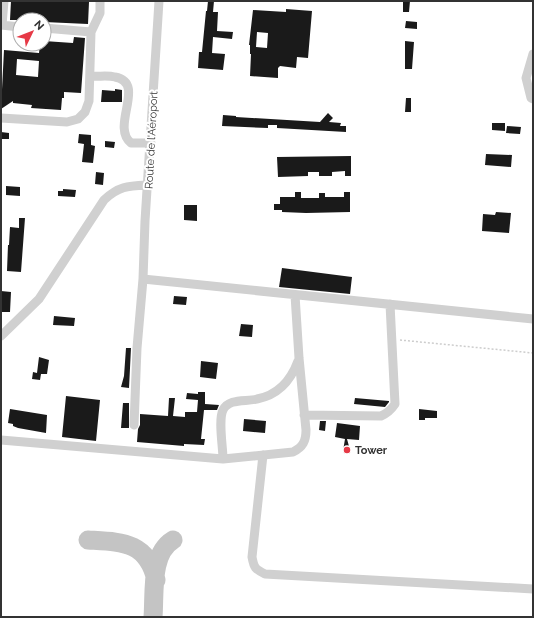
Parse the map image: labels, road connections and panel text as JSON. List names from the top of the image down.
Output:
{
  "streets": {
    "street": ["Route de l'Aéroport"]
  },
  "places": ["Tower"],
  "north": "top right"
}
